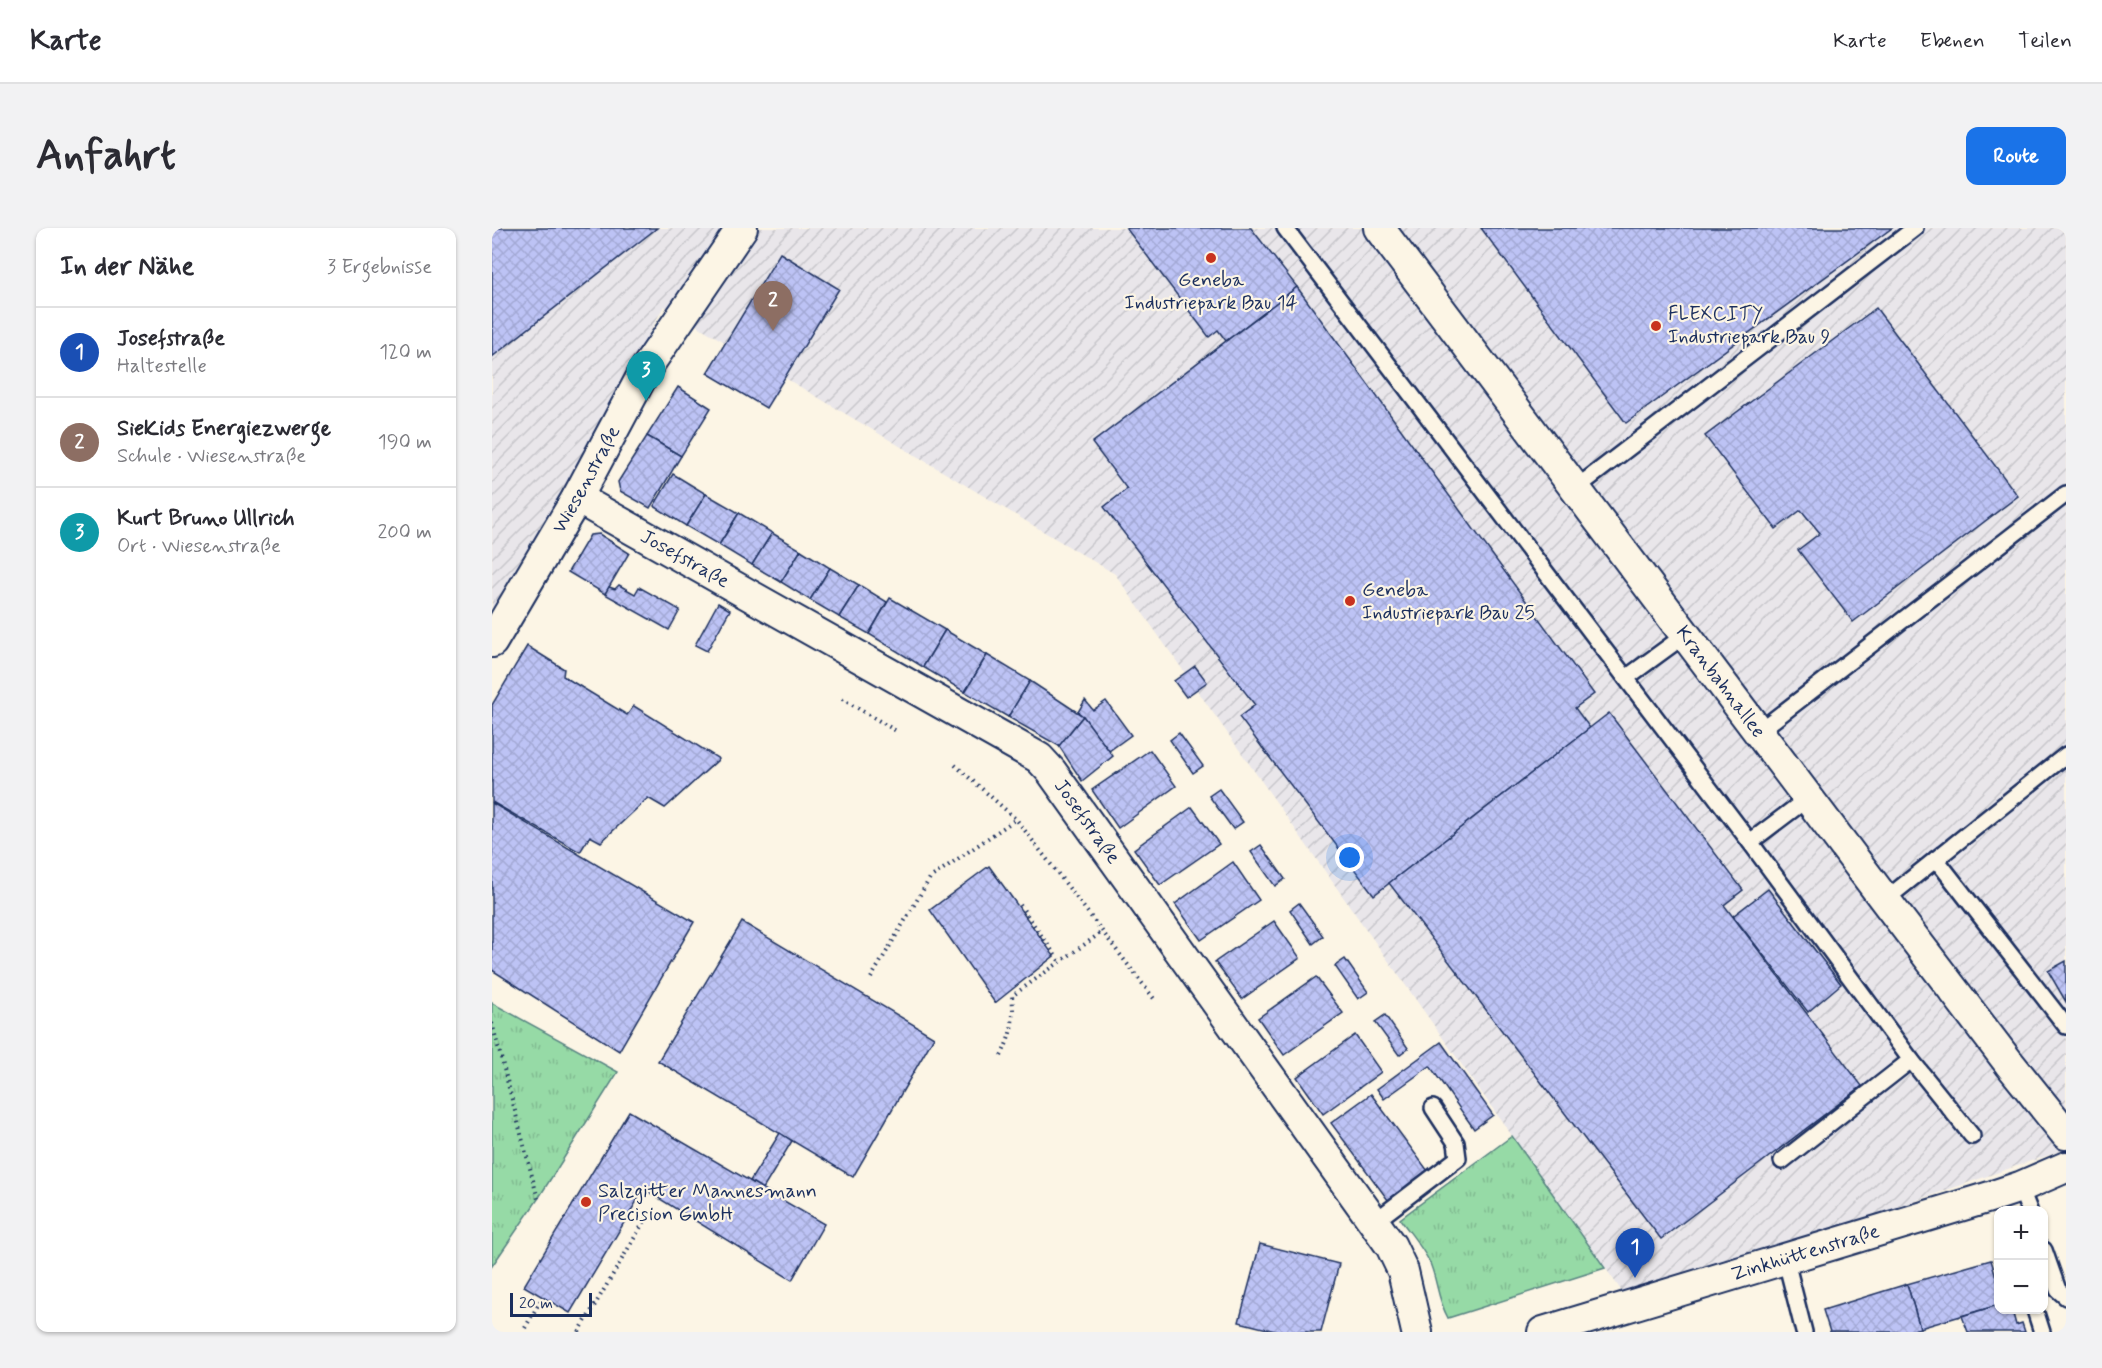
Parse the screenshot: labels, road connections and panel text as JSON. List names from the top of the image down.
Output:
{
  "streets": {
    "street": [
      "Wiesenstraße",
      "Josefstraße",
      "Kranbahnallee",
      "Zinkhüttenstraße"
    ]
  },
  "crossings": [
    ["Wiesenstraße", "Josefstraße"]
  ],
  "places": [
    "Geneba Industriepark Bau 14",
    "FLEXCITY Industriepark Bau 9",
    "Geneba Industriepark Bau 25",
    "Salzgitter Mannesmann Precision GmbH"
  ],
  "scale_bar": "20 m",
  "page": {
    "header": "Karte",
    "nav": ["Karte", "Ebenen", "Teilen"],
    "buttons": "Route",
    "title": "Anfahrt",
    "heading": ["In der Nähe", "3 Ergebnisse"],
    "pins": ["2", "3", "1"],
    "list": [
      {
        "mark": "1",
        "name": "Josefstraße",
        "note": "Haltestelle",
        "value": "120 m"
      },
      {
        "mark": "2",
        "name": "SieKids Energiezwerge",
        "note": "Schule · Wiesenstraße",
        "value": "190 m"
      },
      {
        "mark": "3",
        "name": "Kurt Bruno Ullrich",
        "note": "Ort · Wiesenstraße",
        "value": "200 m"
      }
    ],
    "map_buttons": ["+", "−"],
    "scale": "20 m"
  }
}
